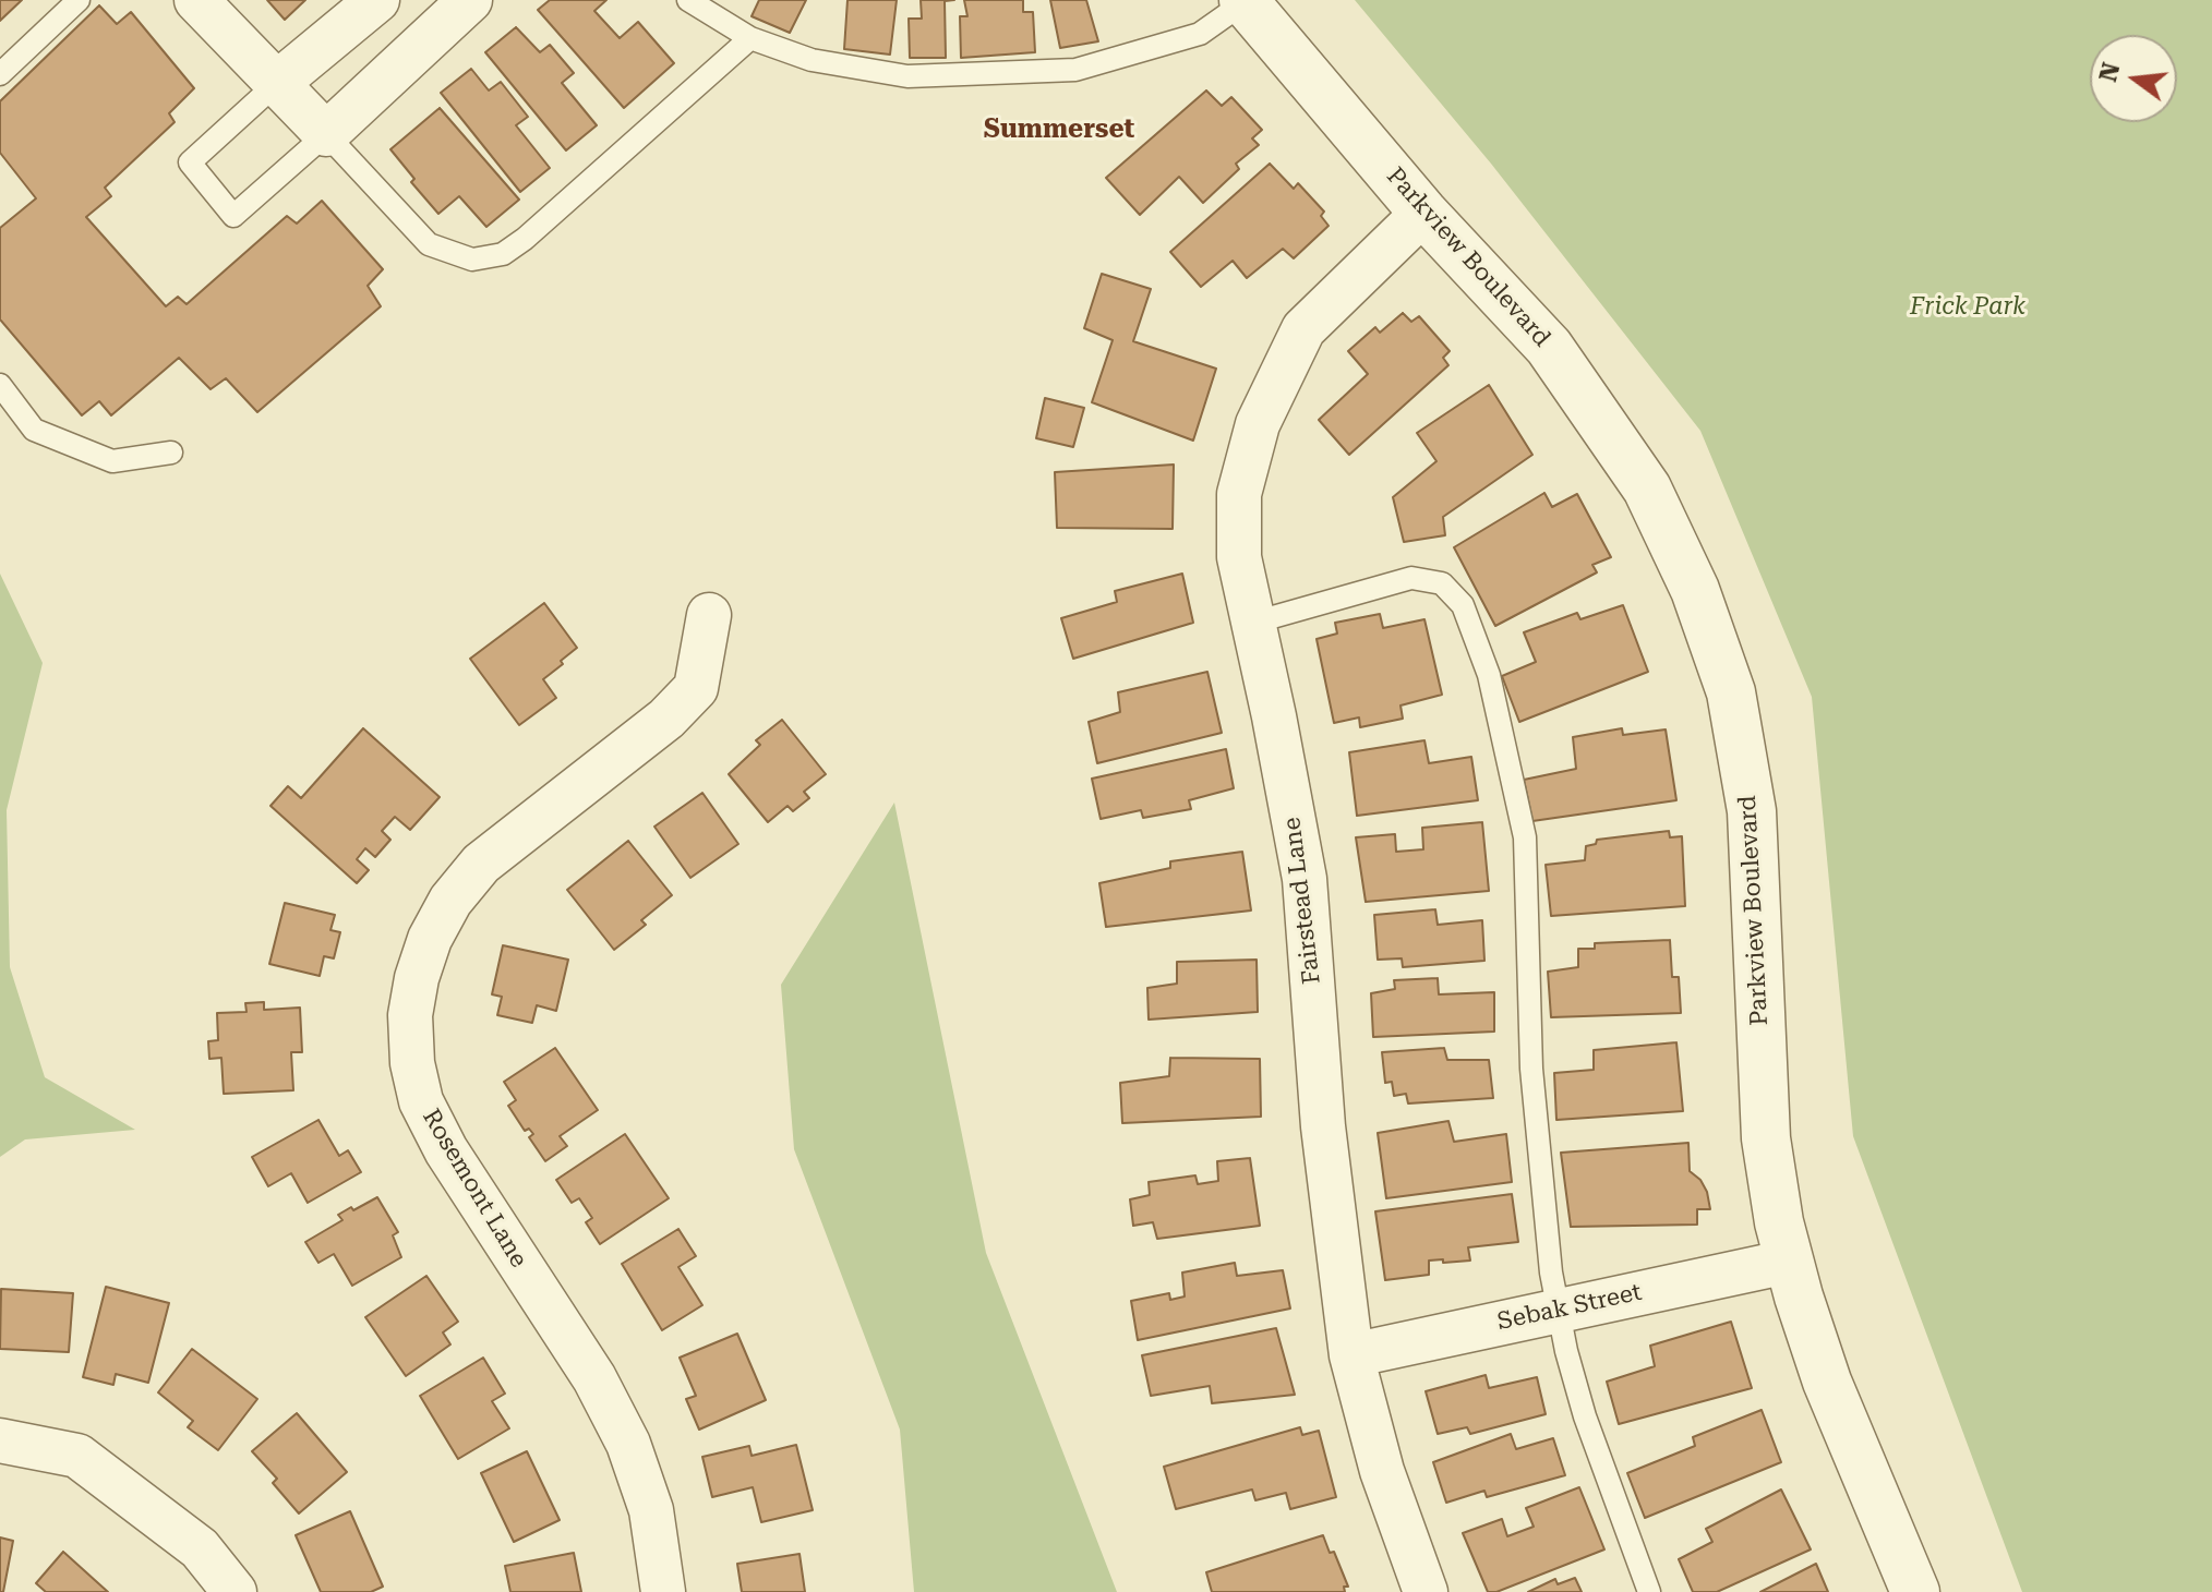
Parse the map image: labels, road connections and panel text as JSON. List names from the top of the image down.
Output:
{
  "streets": {
    "street": [
      "Parkview Boulevard",
      "Fairstead Lane",
      "Rosemont Lane",
      "Sebak Street"
    ]
  },
  "crossings": [
    ["Parkview Boulevard", "Fairstead Lane"],
    ["Parkview Boulevard", "Sebak Street"],
    ["Fairstead Lane", "Sebak Street"]
  ],
  "districts": ["Summerset"],
  "parks": ["Frick Park"],
  "north": "left"
}
